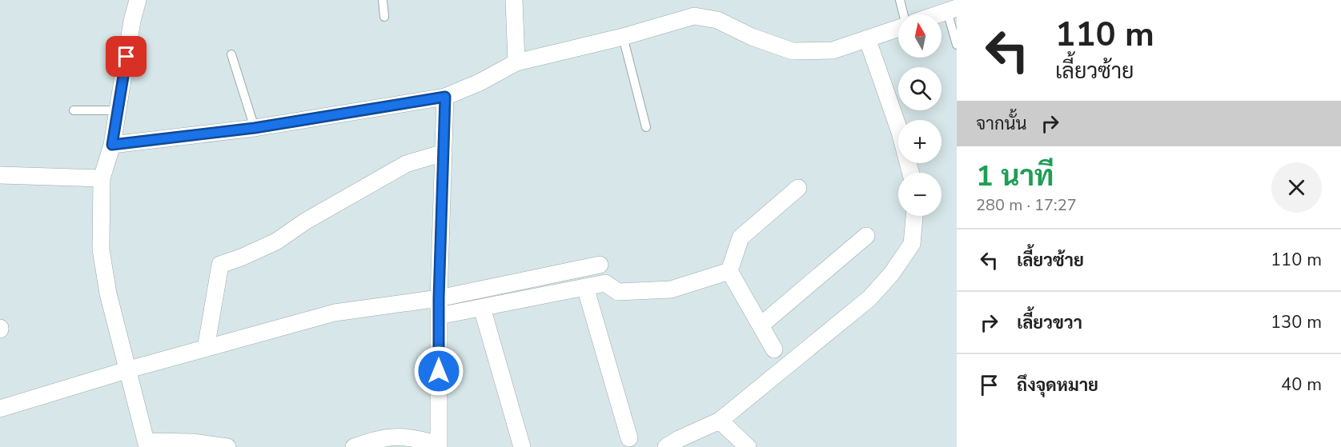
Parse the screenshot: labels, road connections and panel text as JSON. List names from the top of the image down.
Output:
{
  "north": "top",
  "page": {
    "turn": ["110 m", "เลี้ยวซ้าย"],
    "map_buttons": ["+", "−"],
    "then": "จากนั้น",
    "heading": ["1 นาที", "280 m · 17:27"],
    "list": [
      {
        "name": "เลี้ยวซ้าย",
        "value": "110 m"
      },
      {
        "name": "เลี้ยวขวา",
        "value": "130 m"
      },
      {
        "name": "ถึงจุดหมาย",
        "value": "40 m"
      }
    ]
  }
}
